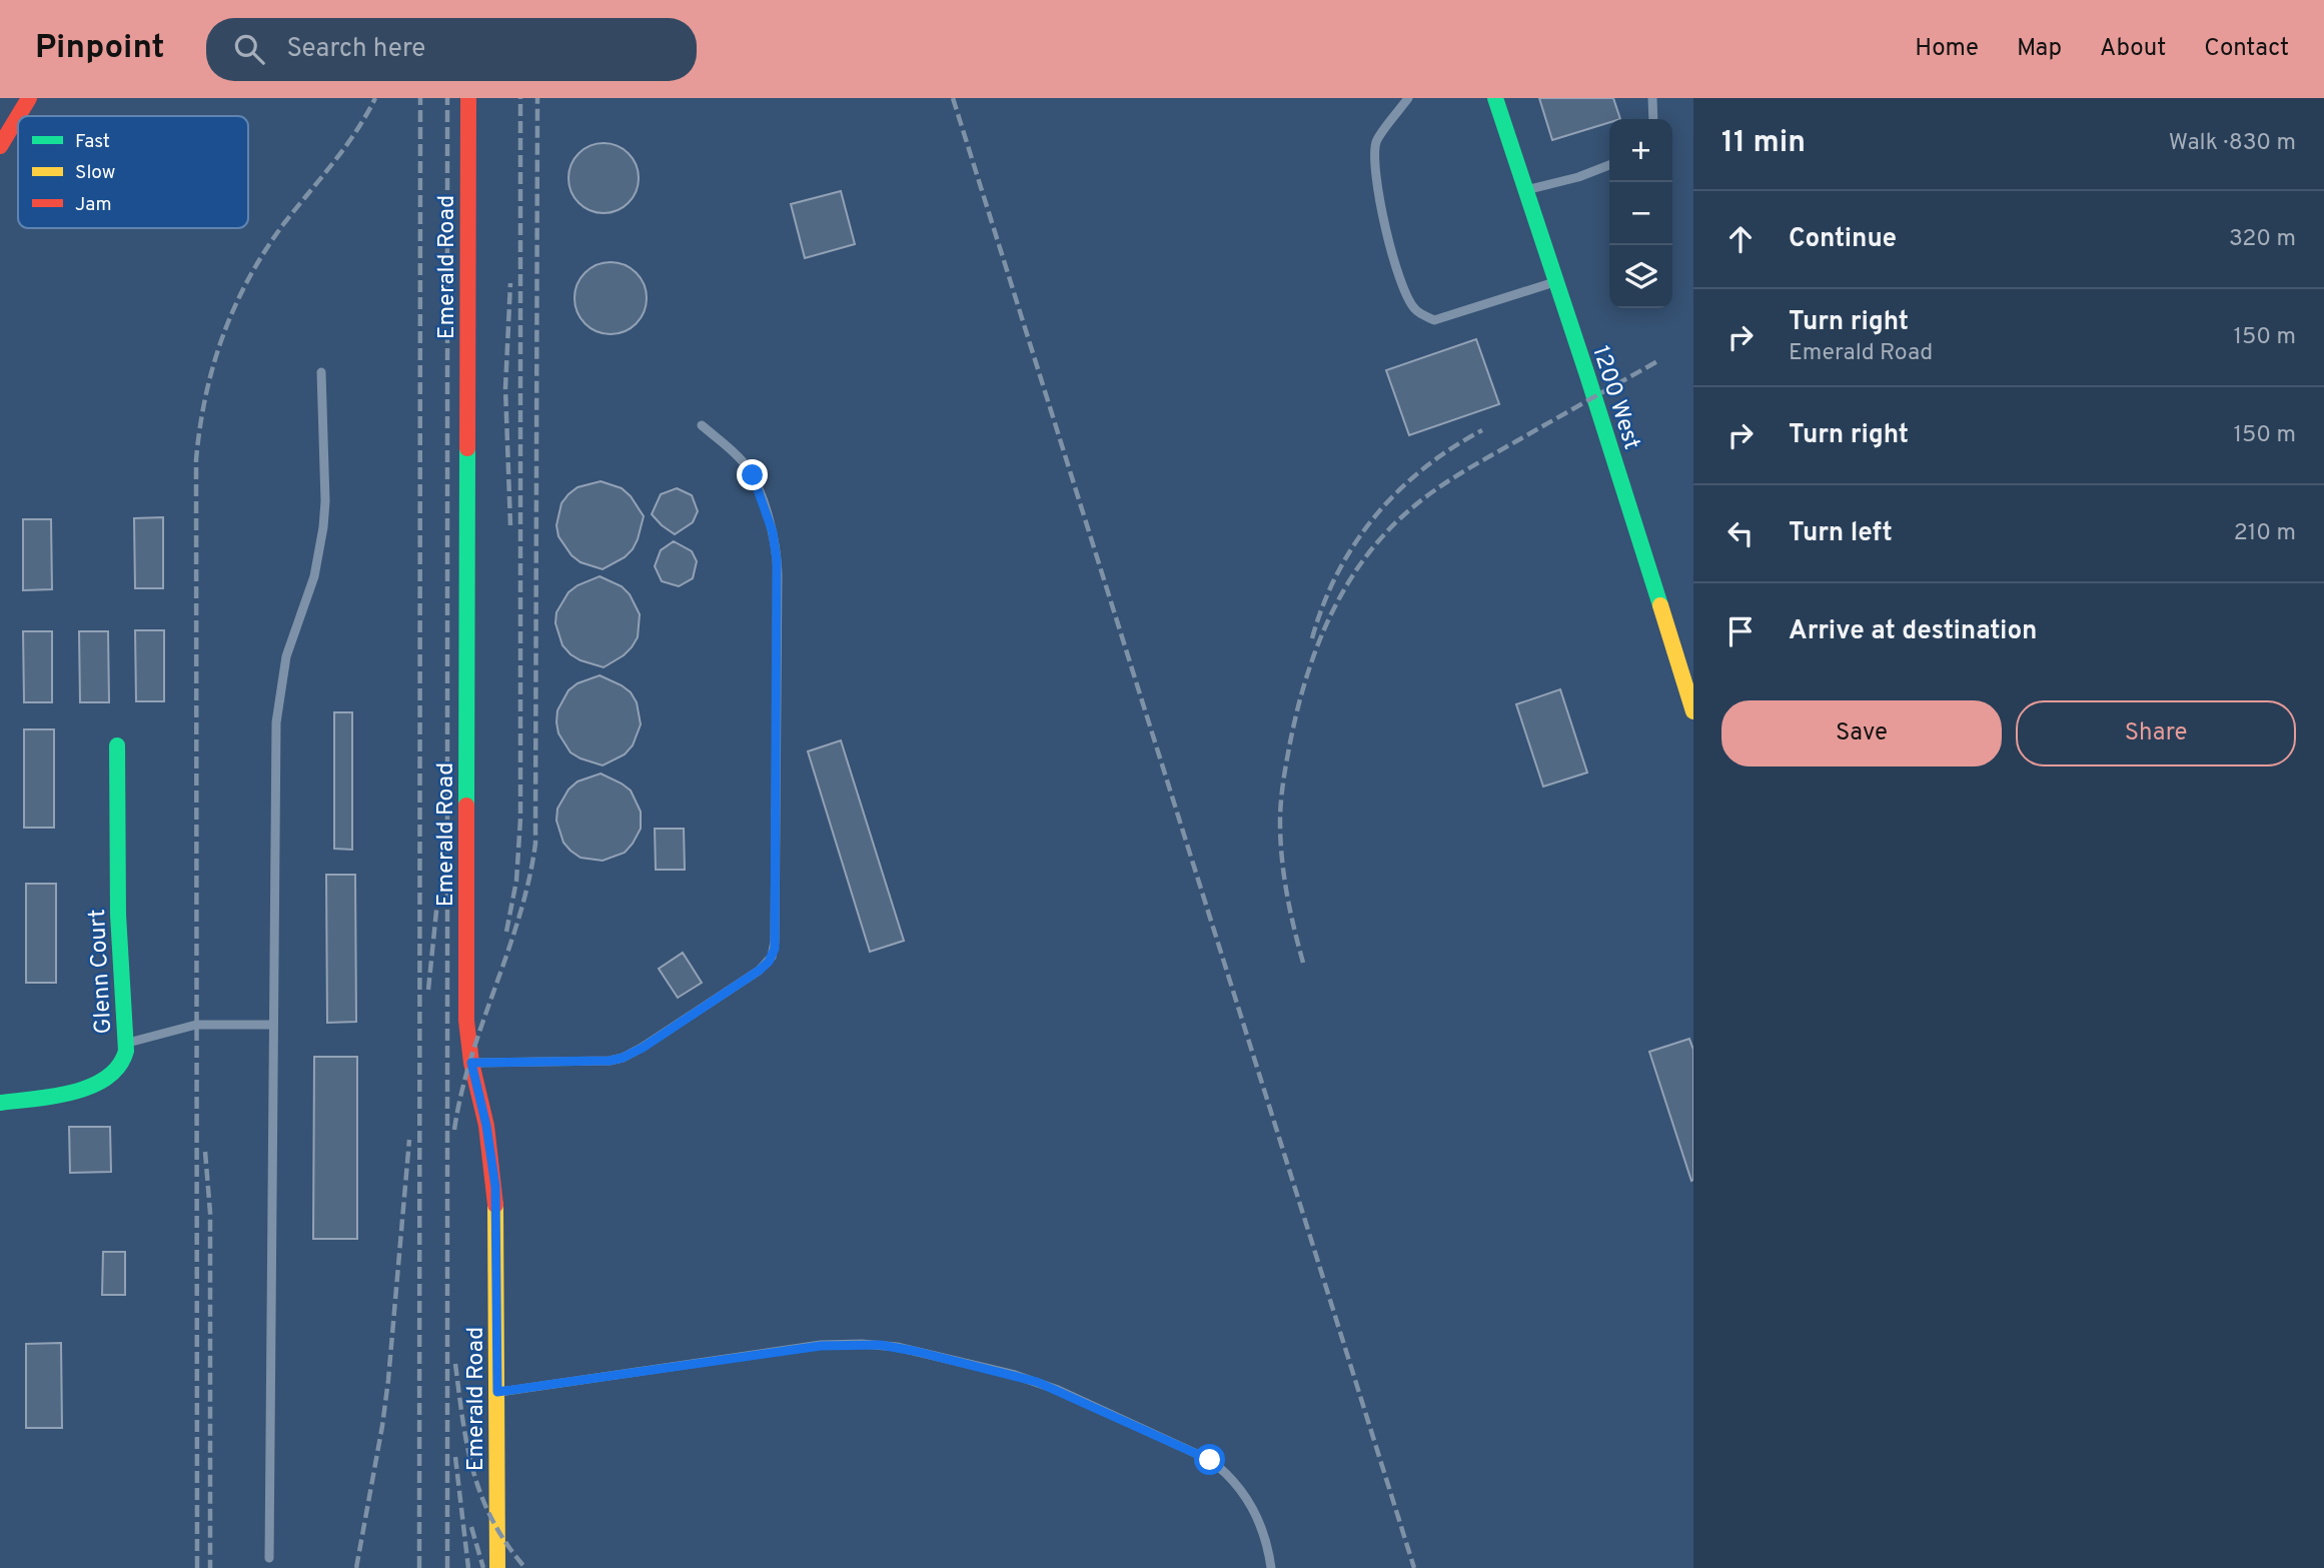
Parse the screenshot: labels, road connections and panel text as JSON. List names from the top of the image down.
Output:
{
  "streets": {
    "street": ["Emerald Road", "1200 West", "Glenn Court"]
  },
  "legend": ["Fast", "Slow", "Jam"],
  "page": {
    "header": "Pinpoint",
    "search": "Search here",
    "nav": [
      "Home",
      "Map",
      "About",
      "Contact"
    ],
    "heading": ["11 min", "Walk · 830 m"],
    "map_buttons": ["+", "−"],
    "list": [
      ["Continue", "320 m"],
      ["Turn right", "Emerald Road", "150 m"],
      ["Turn right", "150 m"],
      ["Turn left", "210 m"],
      "Arrive at destination"
    ],
    "buttons": ["Save", "Share"]
  }
}
